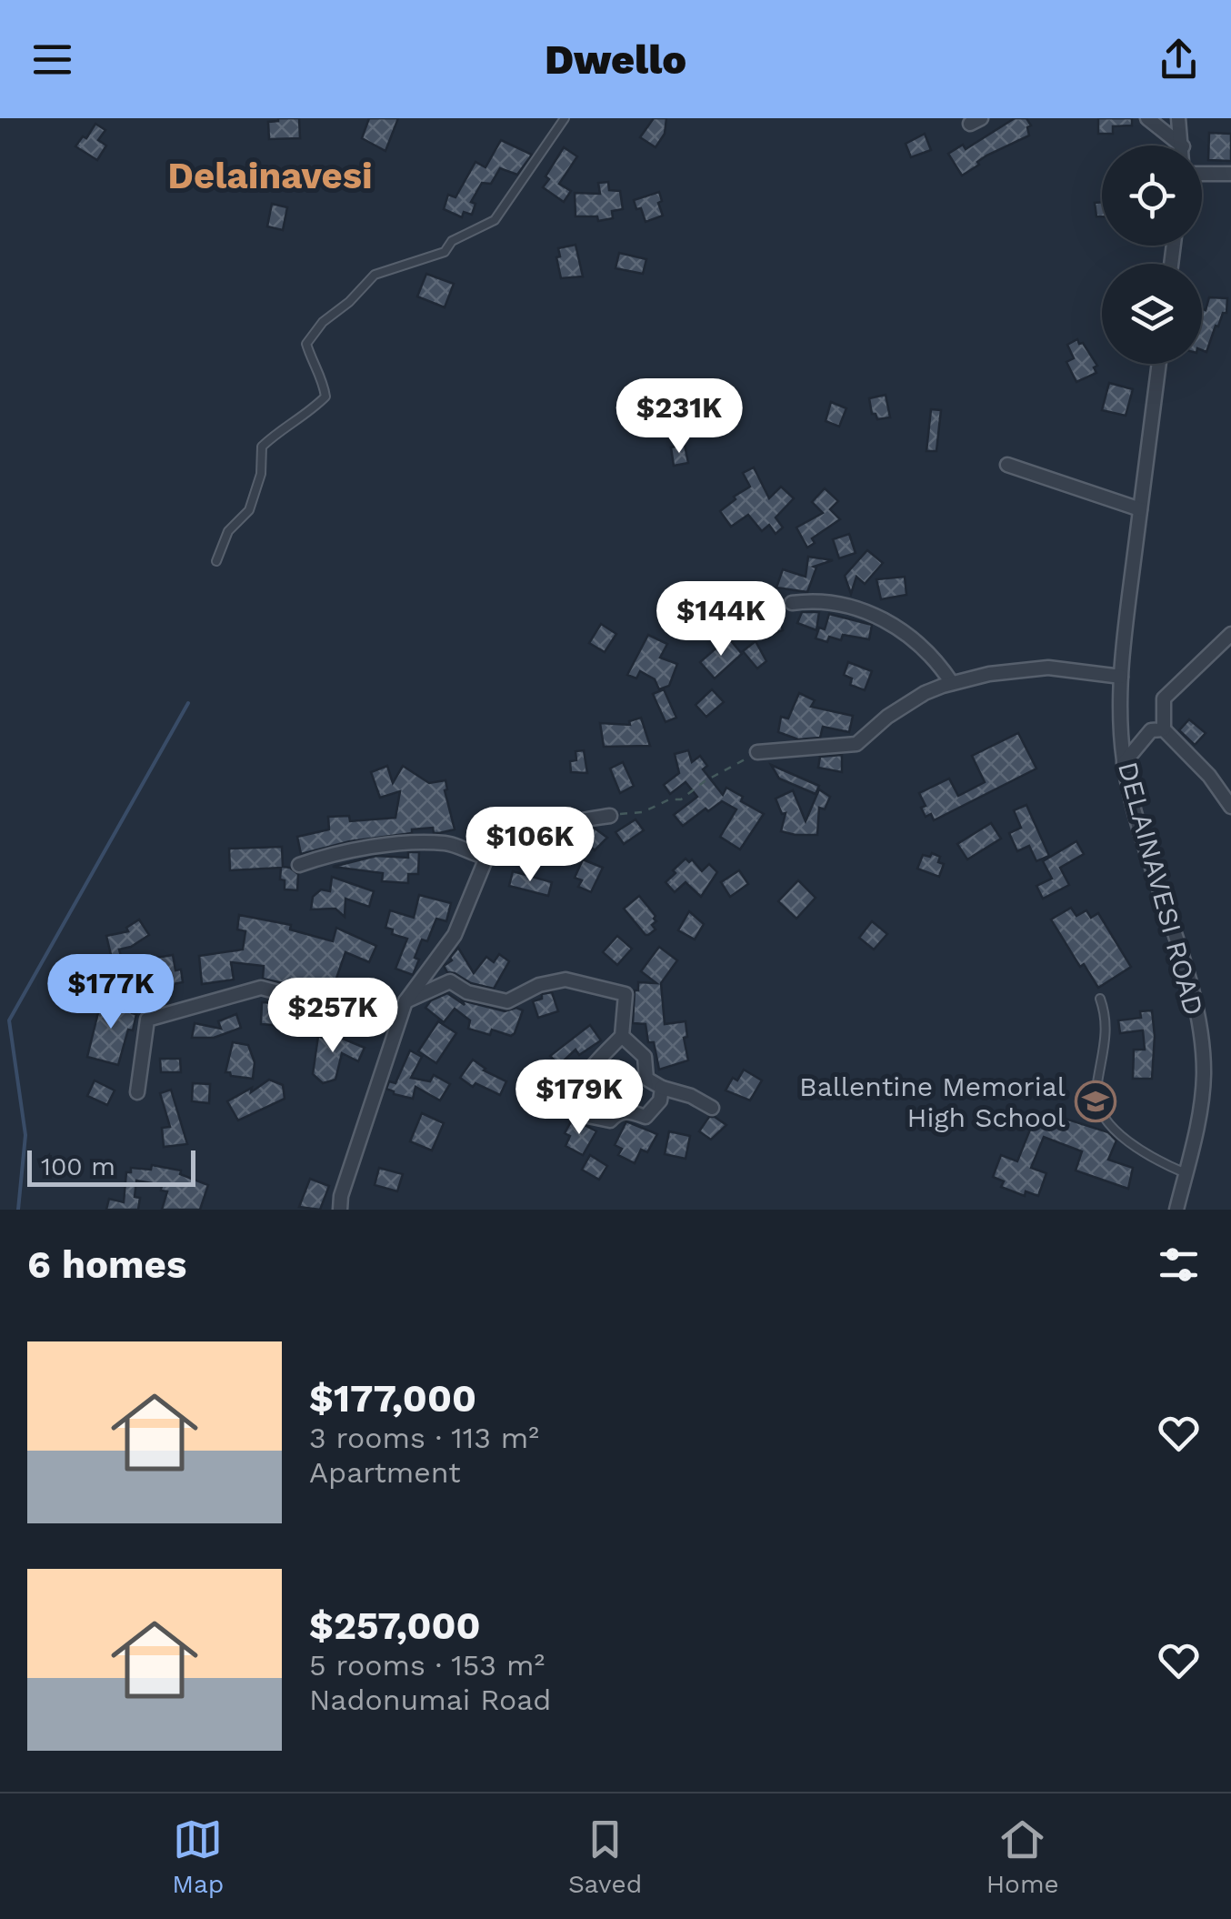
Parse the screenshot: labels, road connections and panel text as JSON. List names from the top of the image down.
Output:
{
  "streets": {
    "street": ["DELAINAVESI ROAD"]
  },
  "districts": ["Delainavesi"],
  "places": {
    "school or university": ["Ballentine Memorial High School"]
  },
  "scale_bar": "100 m",
  "page": {
    "header": "Dwello",
    "price": [
      "$231K",
      "$144K",
      "$106K",
      "$177K",
      "$257K",
      "$179K"
    ],
    "scale": "100 m",
    "heading": "6 homes",
    "list": [
      {
        "name": "$177,000",
        "note": "3 rooms · 113 m² · Apartment"
      },
      {
        "name": "$257,000",
        "note": "5 rooms · 153 m² · Nadonumai Road"
      }
    ],
    "tabs": ["Map", "Saved", "Home"]
  }
}
